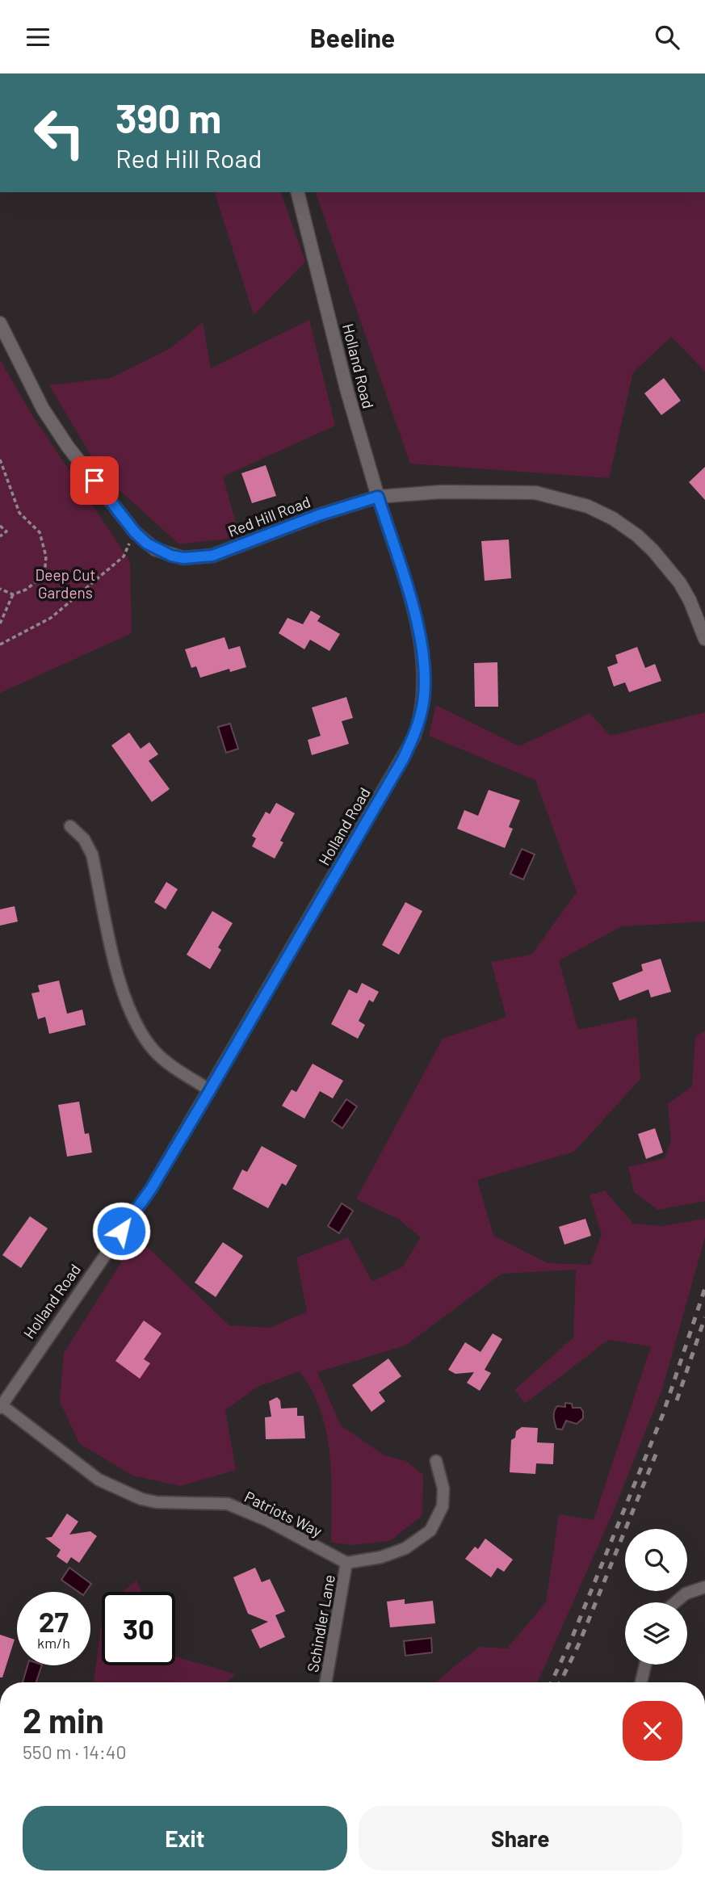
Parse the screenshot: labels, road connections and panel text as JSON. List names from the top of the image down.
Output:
{
  "streets": {
    "street": [
      "Holland Road",
      "Red Hill Road",
      "Patriots Way",
      "Schindler Lane"
    ]
  },
  "crossings": [
    ["Holland Road", "Red Hill Road"],
    ["Holland Road", "Patriots Way"],
    ["Patriots Way", "Schindler Lane"]
  ],
  "parks": ["Deep Cut Gardens"],
  "page": {
    "header": "Beeline",
    "turn": ["390 m", "Red Hill Road"],
    "speed": "27 km/h",
    "limit": "30",
    "heading": ["2 min", "550 m · 14:40"],
    "buttons": ["Exit", "Share"]
  }
}
